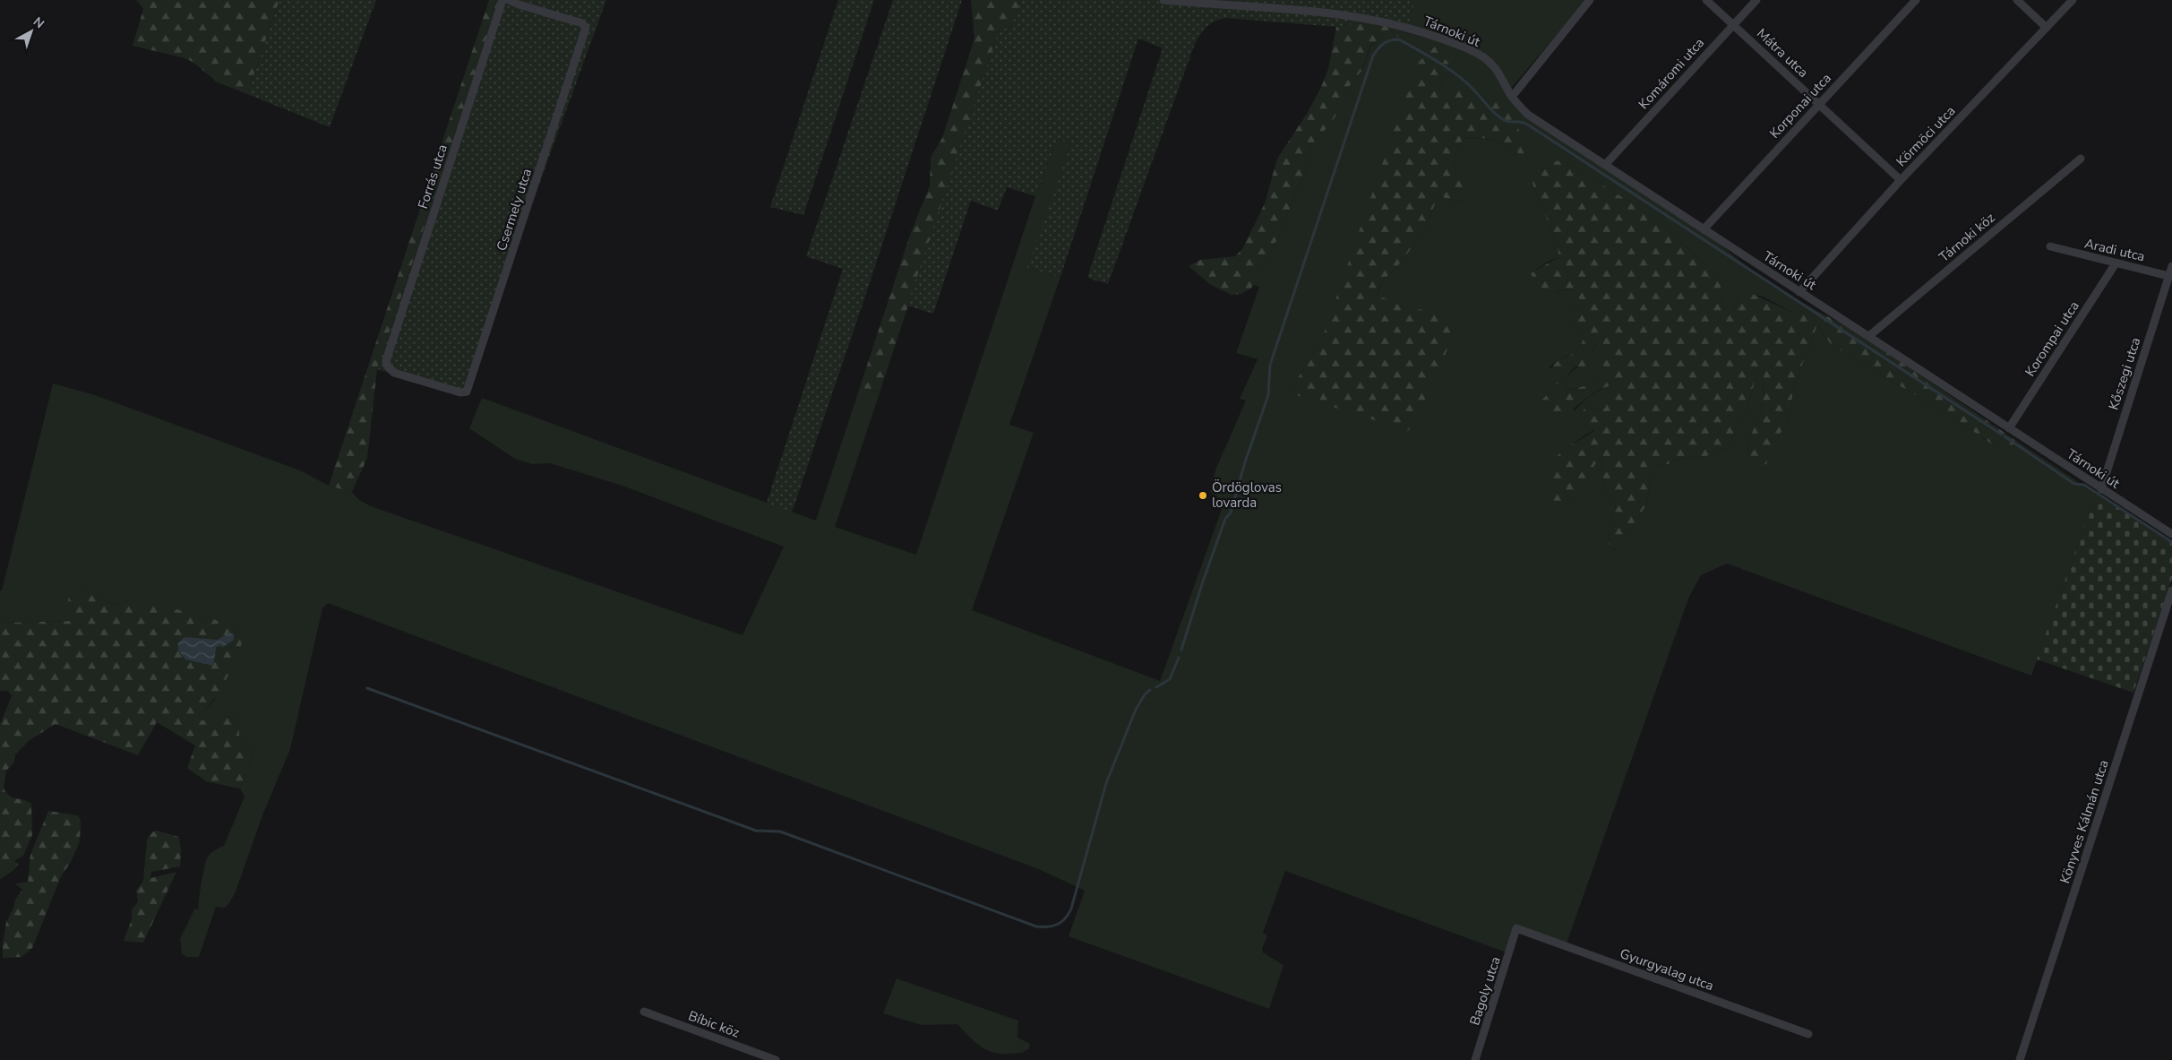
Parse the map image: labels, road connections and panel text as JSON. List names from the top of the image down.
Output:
{
  "streets": {
    "street": [
      "Tárnoki út",
      "Mátra utca",
      "Komáromi utca",
      "Korponai utca",
      "Körmöci utca",
      "Forrás utca",
      "Csermely utca",
      "Tárnoki köz",
      "Aradi utca",
      "Korompai utca",
      "Kőszegi utca",
      "Könyves Kálmán utca",
      "Gyurgyalag utca",
      "Bagoly utca",
      "Bíbic köz"
    ]
  },
  "crossings": [
    ["Tárnoki út", "Komáromi utca"],
    ["Tárnoki út", "Korponai utca"],
    ["Tárnoki út", "Körmöci utca"],
    ["Tárnoki út", "Tárnoki köz"],
    ["Tárnoki út", "Korompai utca"],
    ["Tárnoki út", "Kőszegi utca"],
    ["Mátra utca", "Komáromi utca"],
    ["Mátra utca", "Korponai utca"],
    ["Mátra utca", "Körmöci utca"],
    ["Forrás utca", "Csermely utca"],
    ["Aradi utca", "Korompai utca"],
    ["Aradi utca", "Kőszegi utca"],
    ["Gyurgyalag utca", "Bagoly utca"]
  ],
  "places": ["Ördöglovas lovarda"],
  "north": "top right"
}
